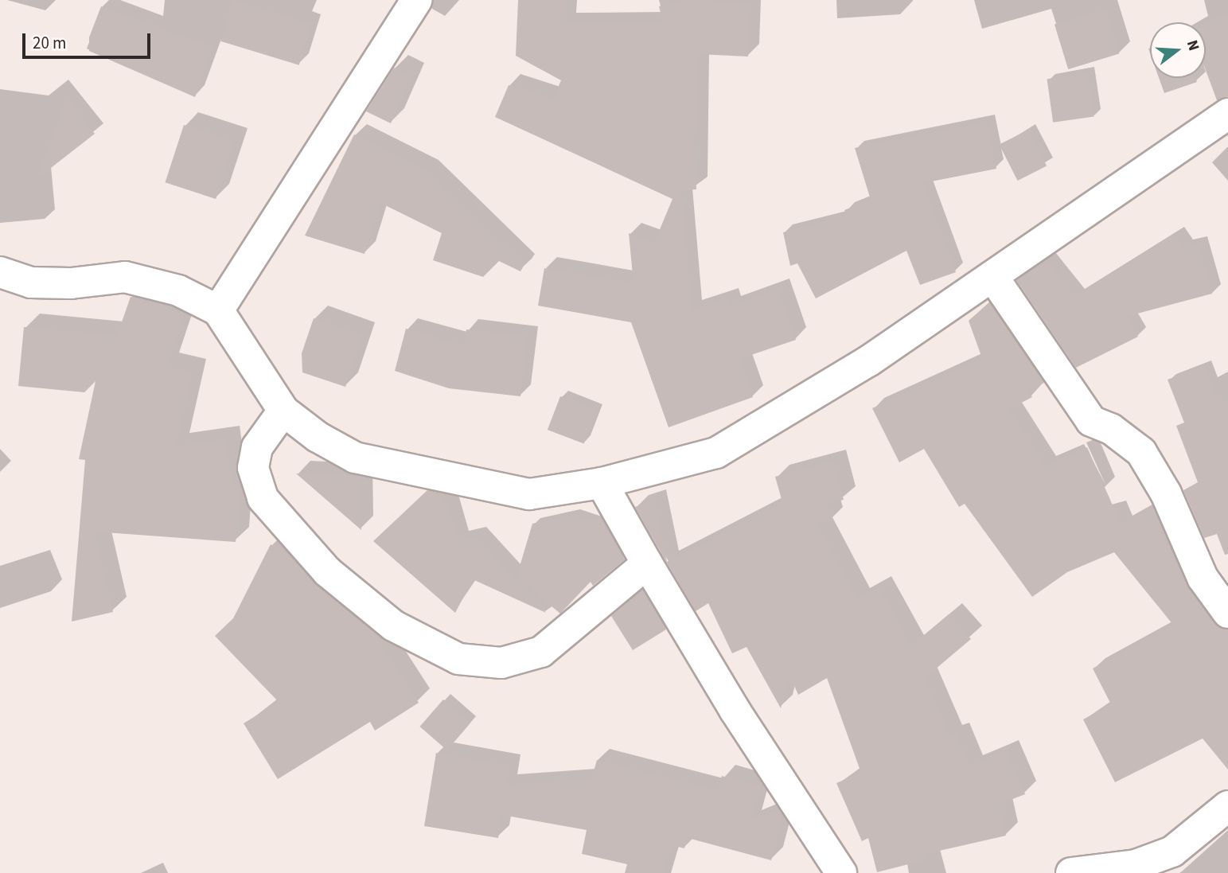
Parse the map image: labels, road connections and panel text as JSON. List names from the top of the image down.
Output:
{
  "scale_bar": "20 m",
  "north": "right"
}
